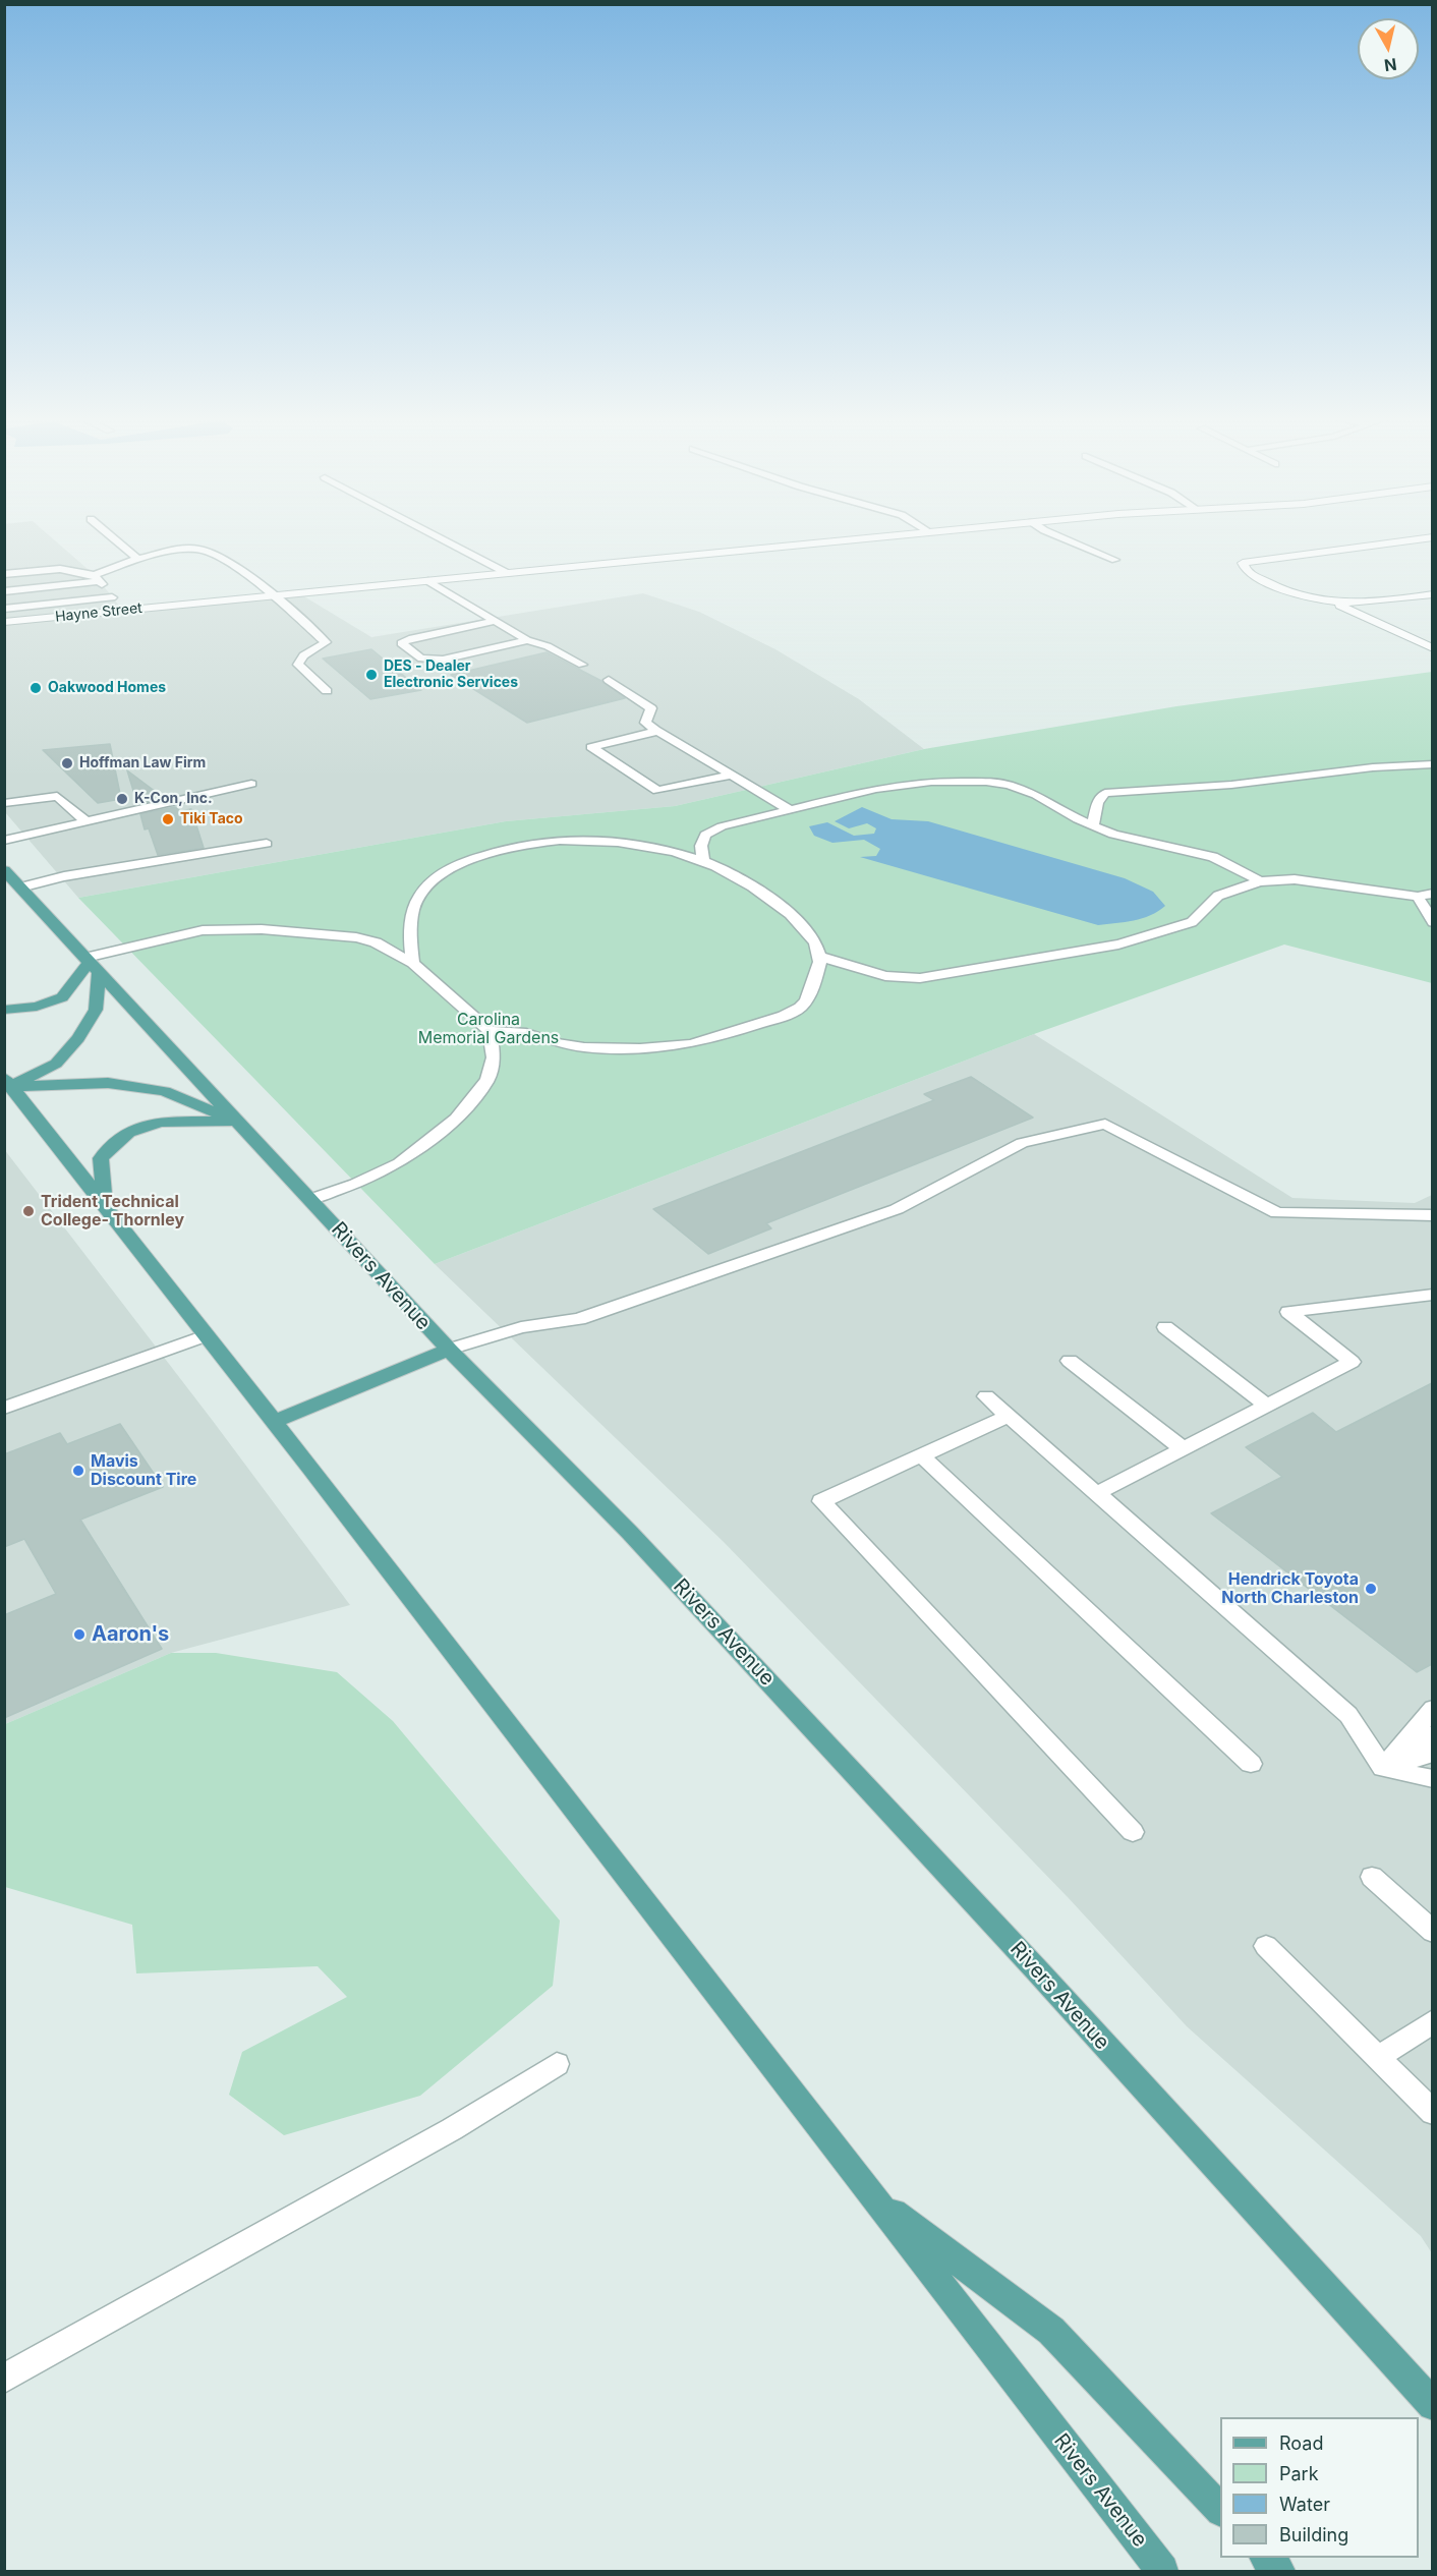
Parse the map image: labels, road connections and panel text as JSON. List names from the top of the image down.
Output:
{
  "streets": {
    "main road": ["Rivers Avenue"],
    "street": ["Hayne Street"]
  },
  "parks": ["Carolina Memorial Gardens"],
  "places": [
    "DES - Dealer Electronic Services",
    "Oakwood Homes",
    "Hoffman Law Firm",
    "K-Con, Inc.",
    "Tiki Taco",
    "Trident Technical College- Thornley",
    "Mavis Discount Tire",
    "Hendrick Toyota North Charleston",
    "Aaron's"
  ],
  "legend": [
    "Road",
    "Park",
    "Water",
    "Building"
  ],
  "north": "bottom"
}
